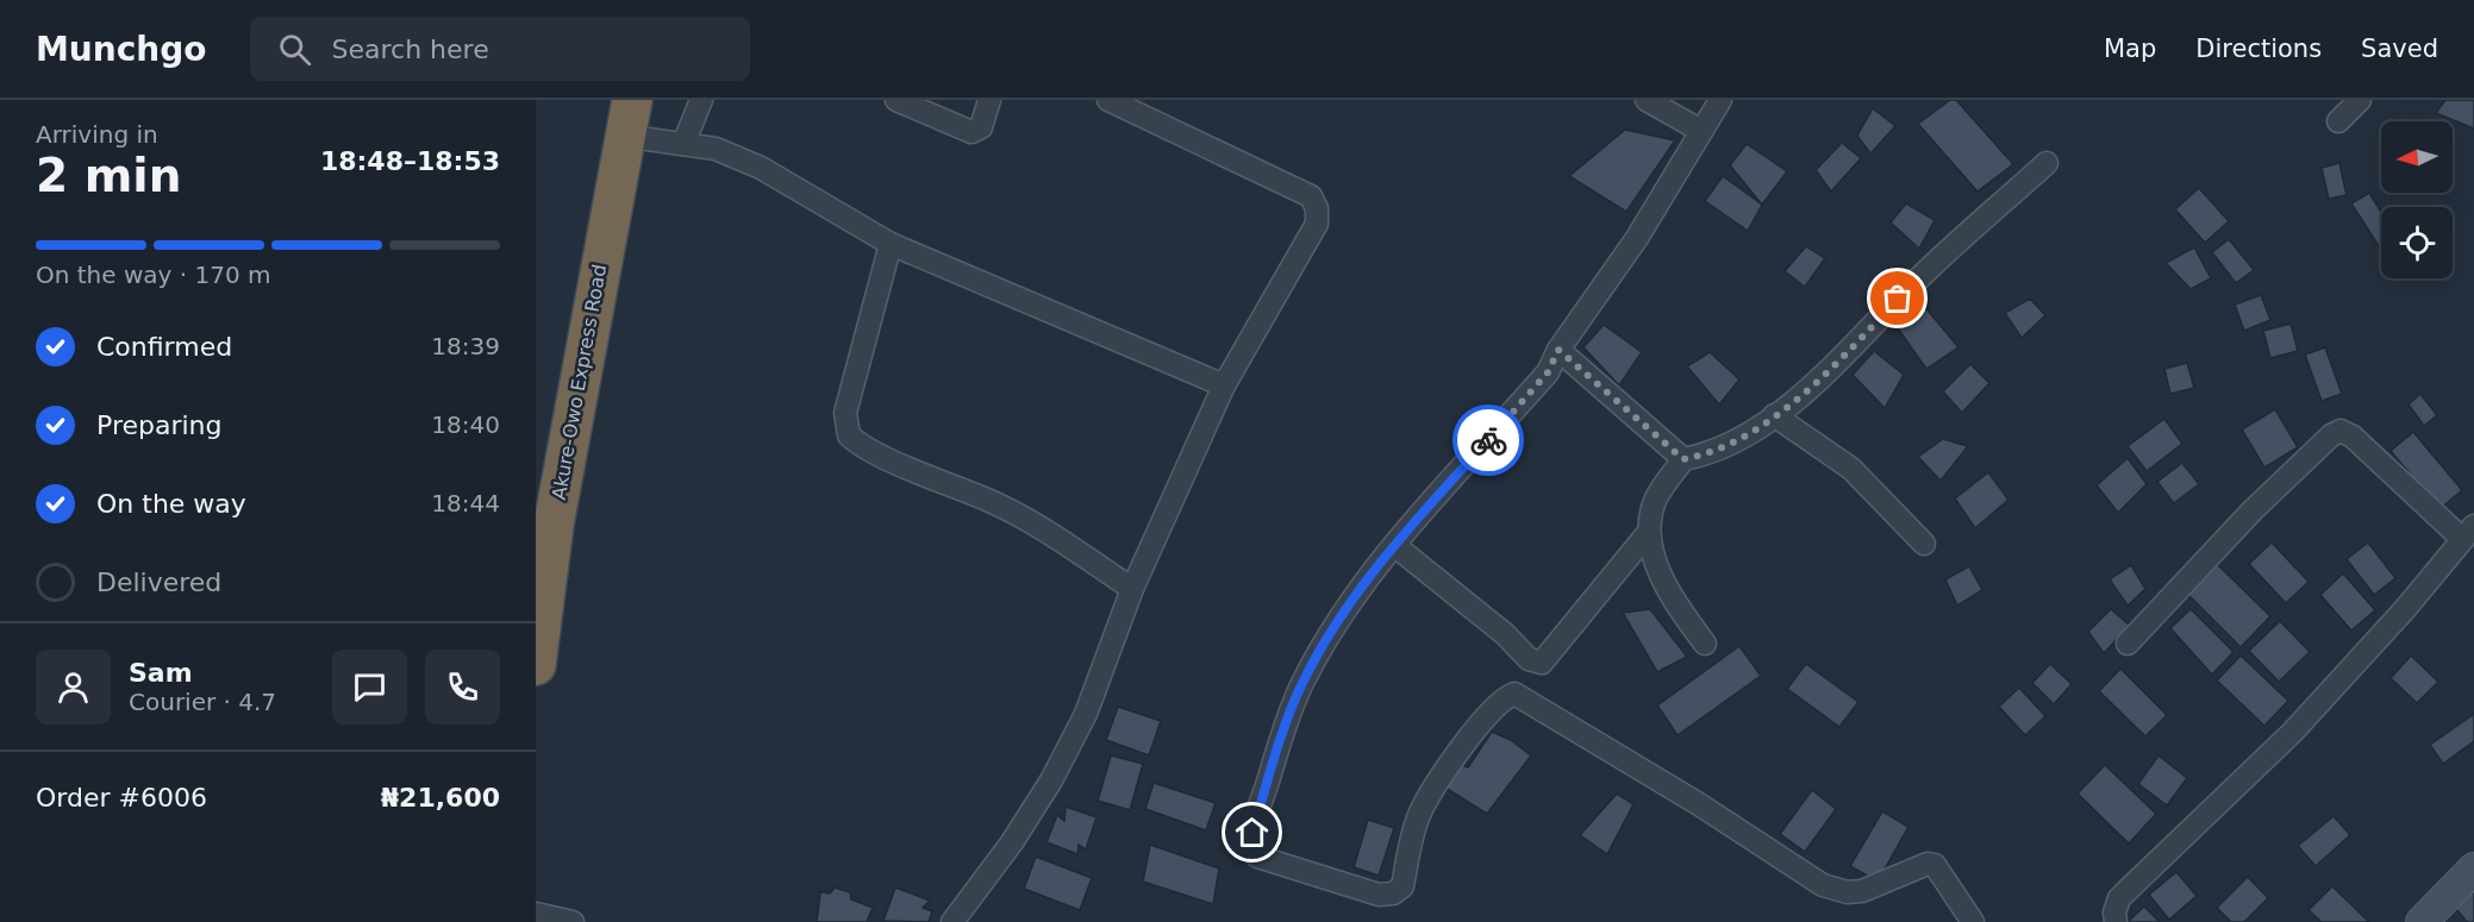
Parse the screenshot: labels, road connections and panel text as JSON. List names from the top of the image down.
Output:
{
  "streets": {
    "highway": ["Akure-Owo Express Road"]
  },
  "north": "left",
  "page": {
    "header": "Munchgo",
    "search": "Search here",
    "nav": ["Map", "Directions", "Saved"],
    "heading": ["2 min", "Arriving in", "18:48–18:53"],
    "panel": [
      "Sam",
      "Courier · 4.7",
      "Order #6006",
      "₦21,600"
    ],
    "bar": "On the way · 170 m",
    "list": [
      ["Confirmed", "18:39"],
      ["Preparing", "18:40"],
      ["On the way", "18:44"],
      "Delivered"
    ]
  }
}
